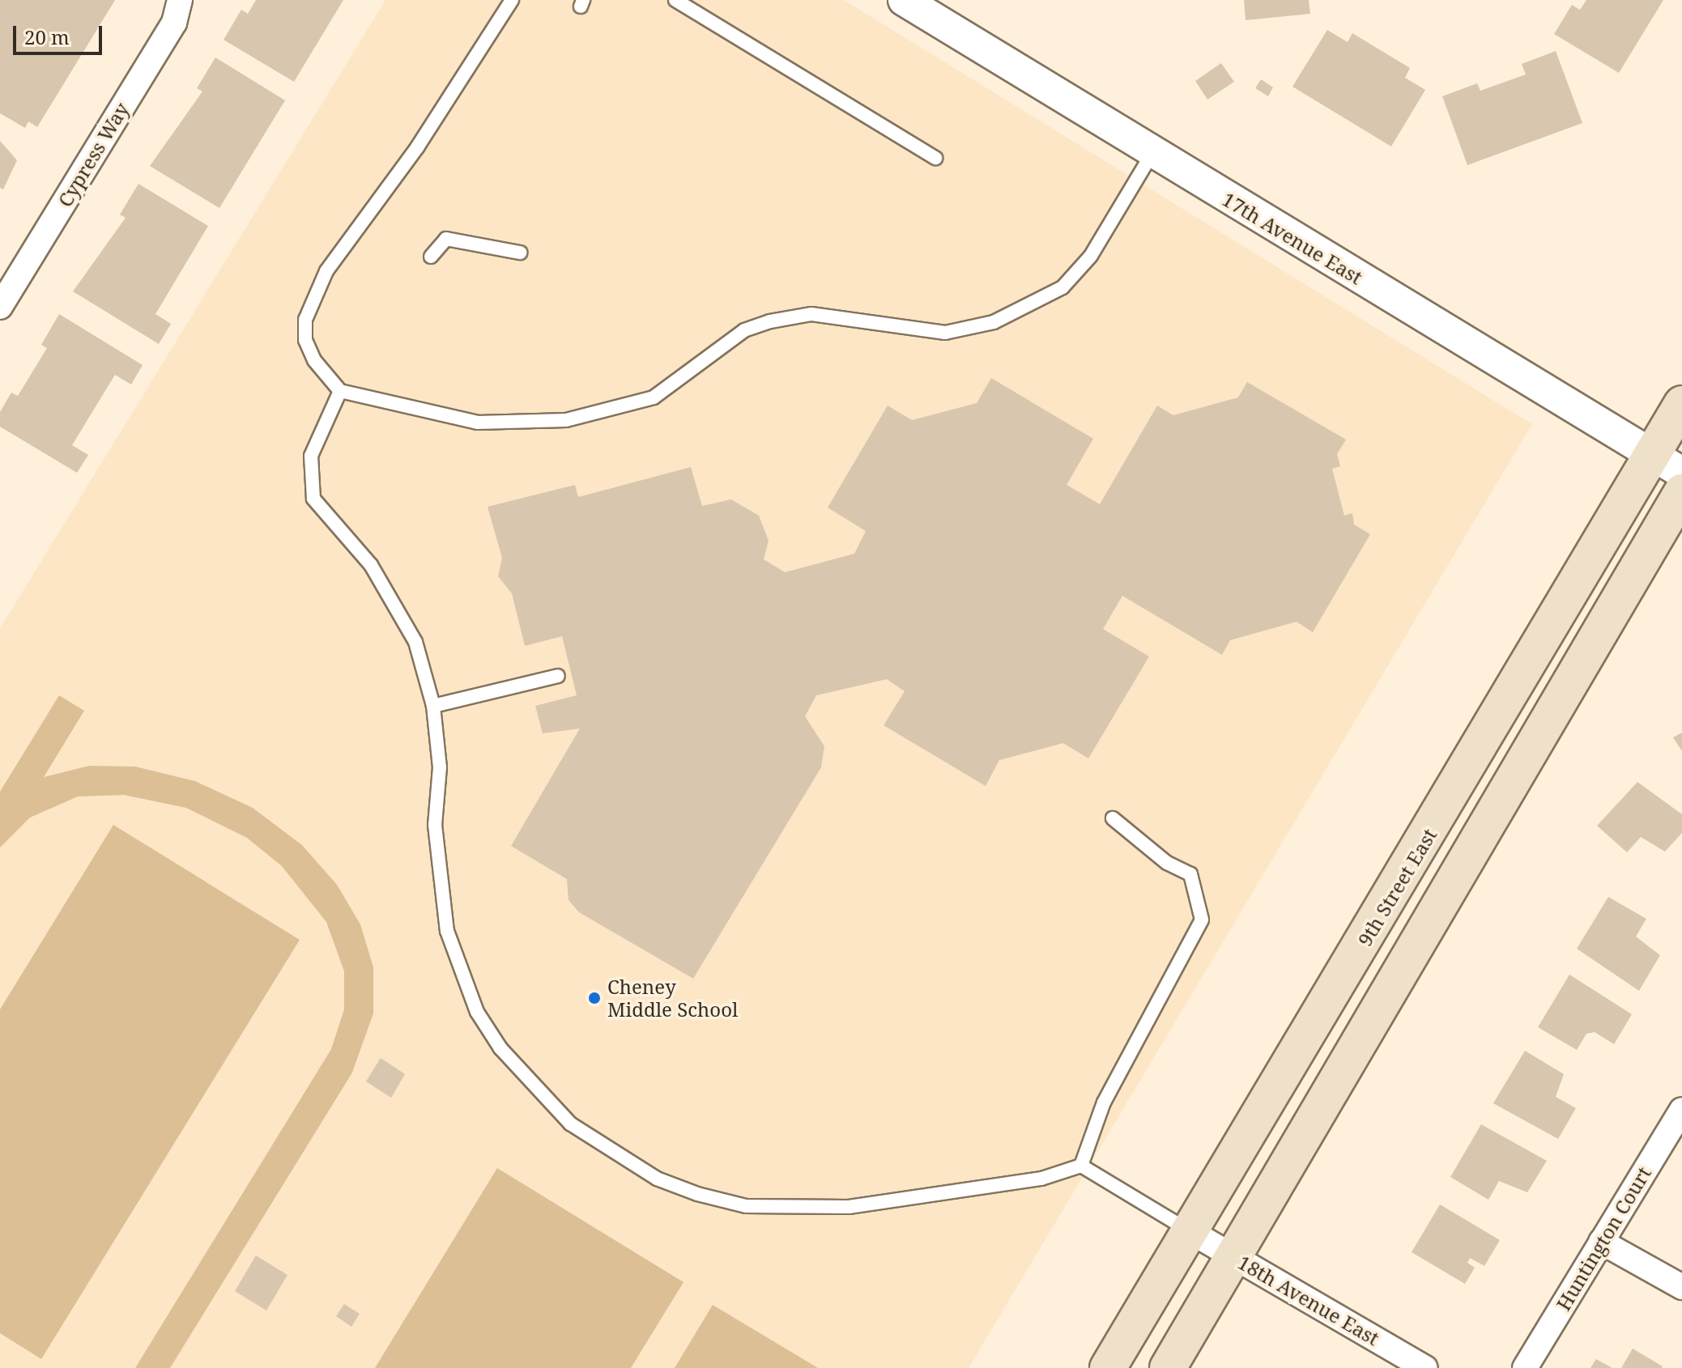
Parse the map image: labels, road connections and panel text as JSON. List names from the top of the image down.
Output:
{
  "streets": {
    "main road": ["9th Street East"],
    "street": [
      "Cypress Way",
      "17th Avenue East",
      "Huntington Court",
      "18th Avenue East"
    ]
  },
  "crossings": [
    ["17th Avenue East", "9th Street East"],
    ["9th Street East", "18th Avenue East"]
  ],
  "places": ["Cheney Middle School"],
  "scale_bar": "20 m"
}
